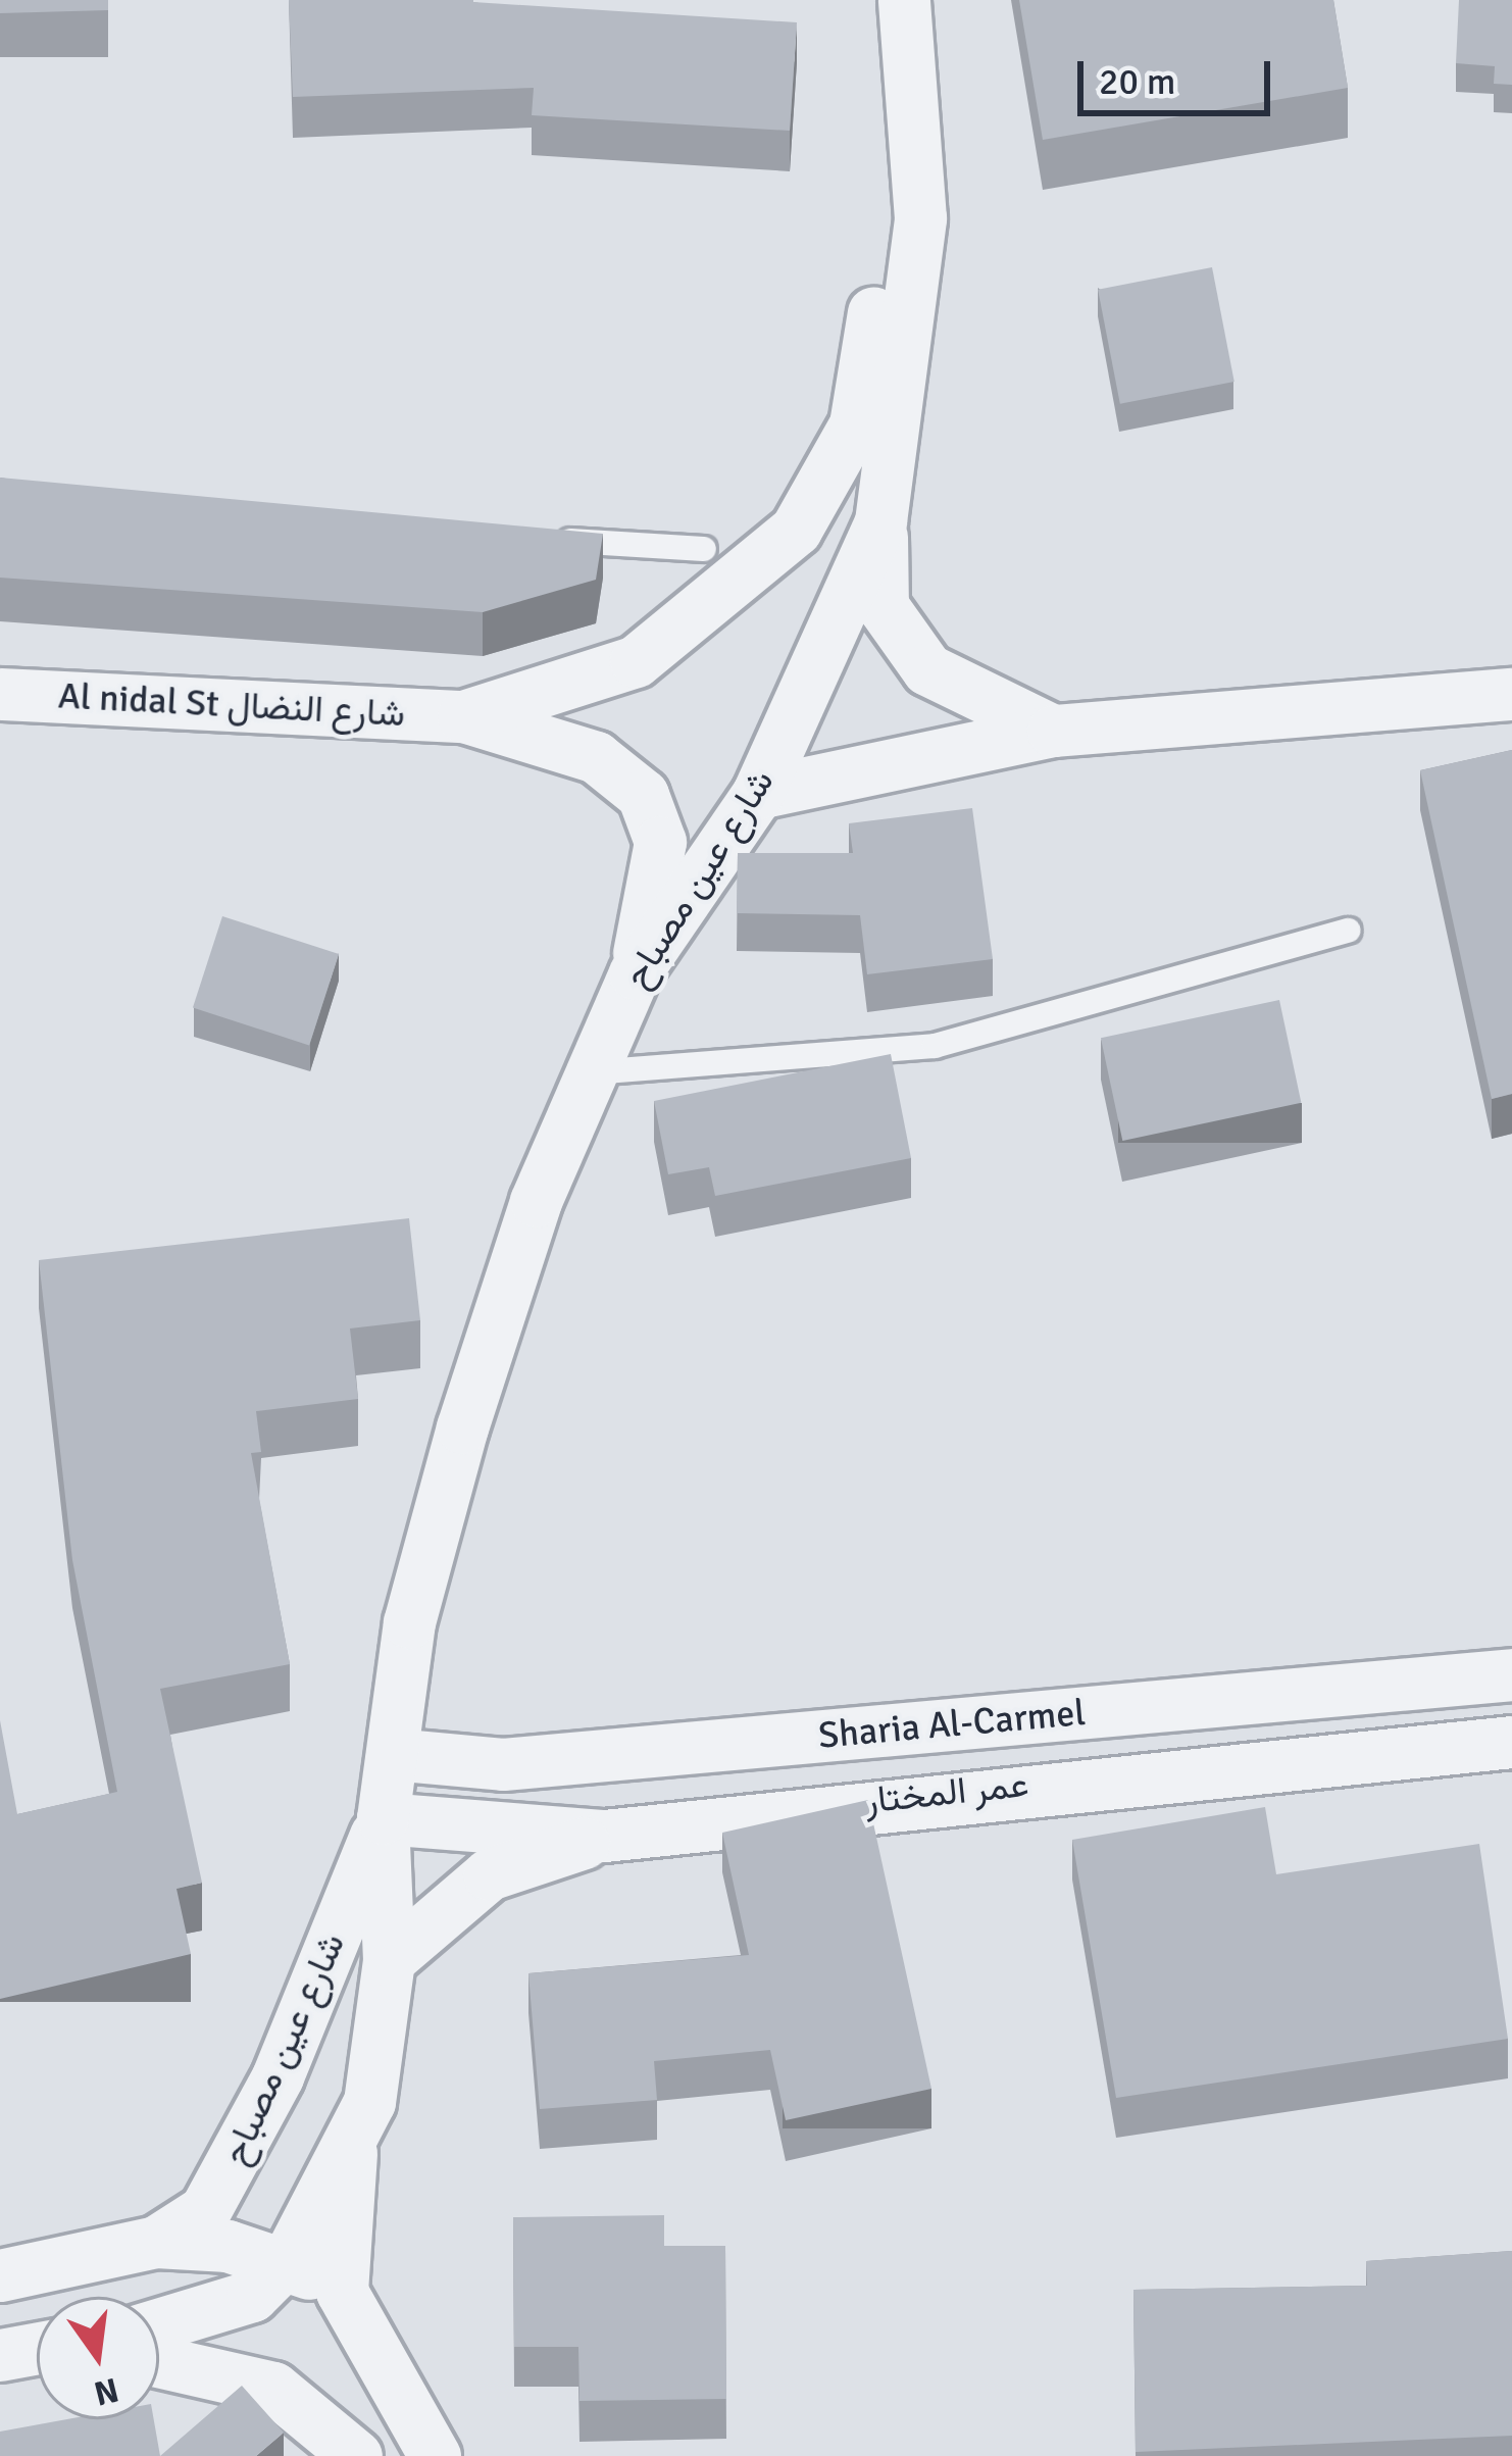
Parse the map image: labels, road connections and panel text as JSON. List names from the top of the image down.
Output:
{
  "streets": {
    "street": [
      "Al nidal St شارع النضال",
      "شارع عين مصباح",
      "Sharia Al-Carmel",
      "عمر المختار"
    ]
  },
  "crossings": [
    ["شارع عين مصباح", "Sharia Al-Carmel"],
    ["شارع عين مصباح", "عمر المختار"]
  ],
  "scale_bar": "20 m",
  "north": "bottom"
}
